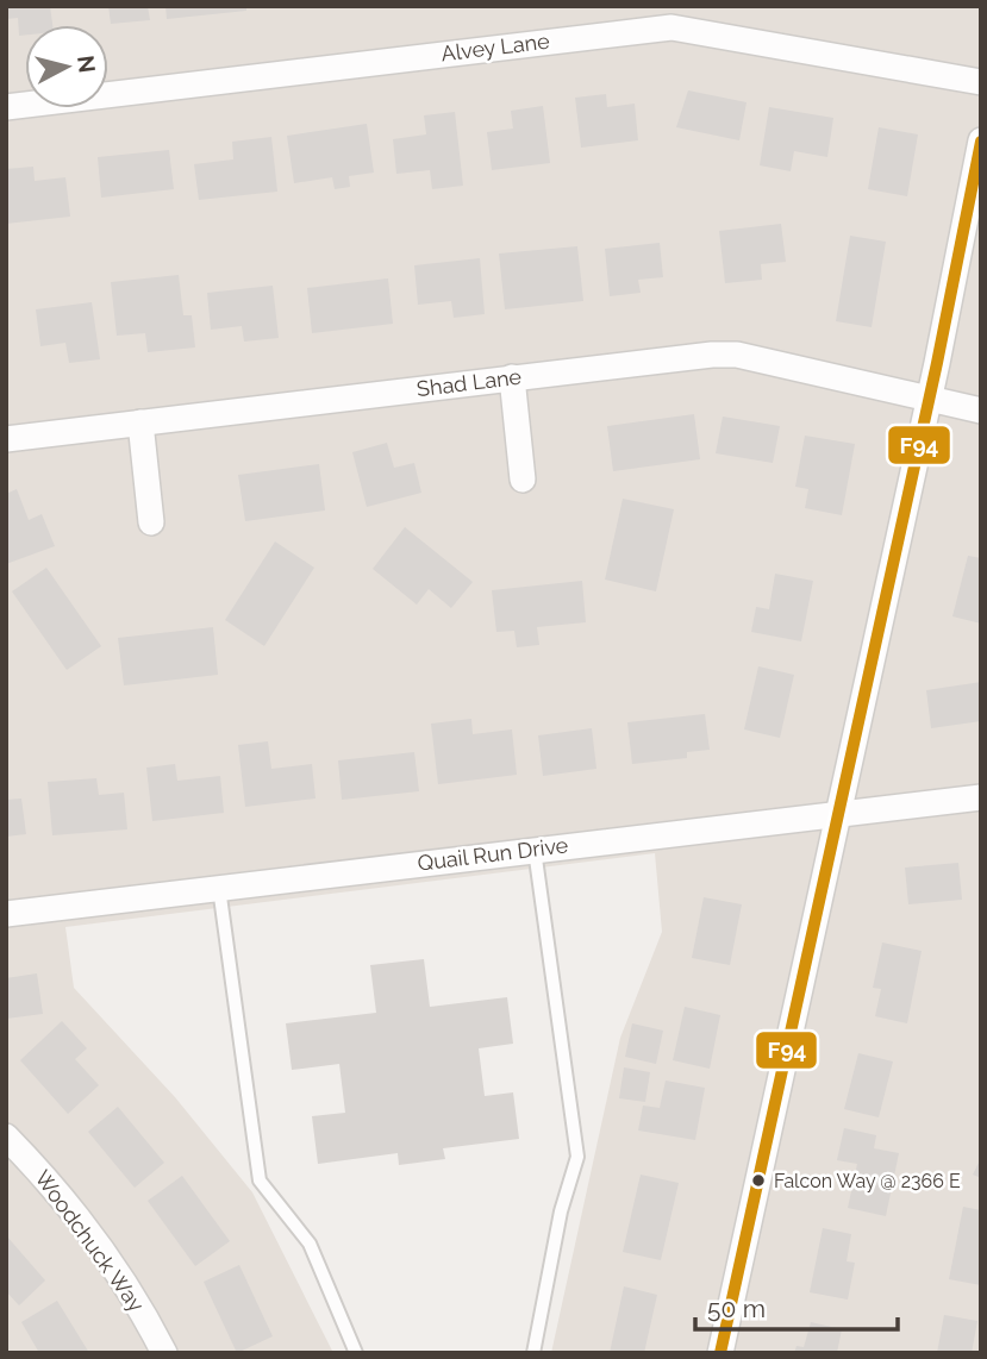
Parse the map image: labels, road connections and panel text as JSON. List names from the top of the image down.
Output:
{
  "streets": {
    "street": [
      "Alvey Lane",
      "Shad Lane",
      "Quail Run Drive",
      "Woodchuck Way"
    ]
  },
  "places": ["Falcon Way @ 2366 E"],
  "lines": ["transit line F94"],
  "scale_bar": "50 m",
  "north": "right"
}
